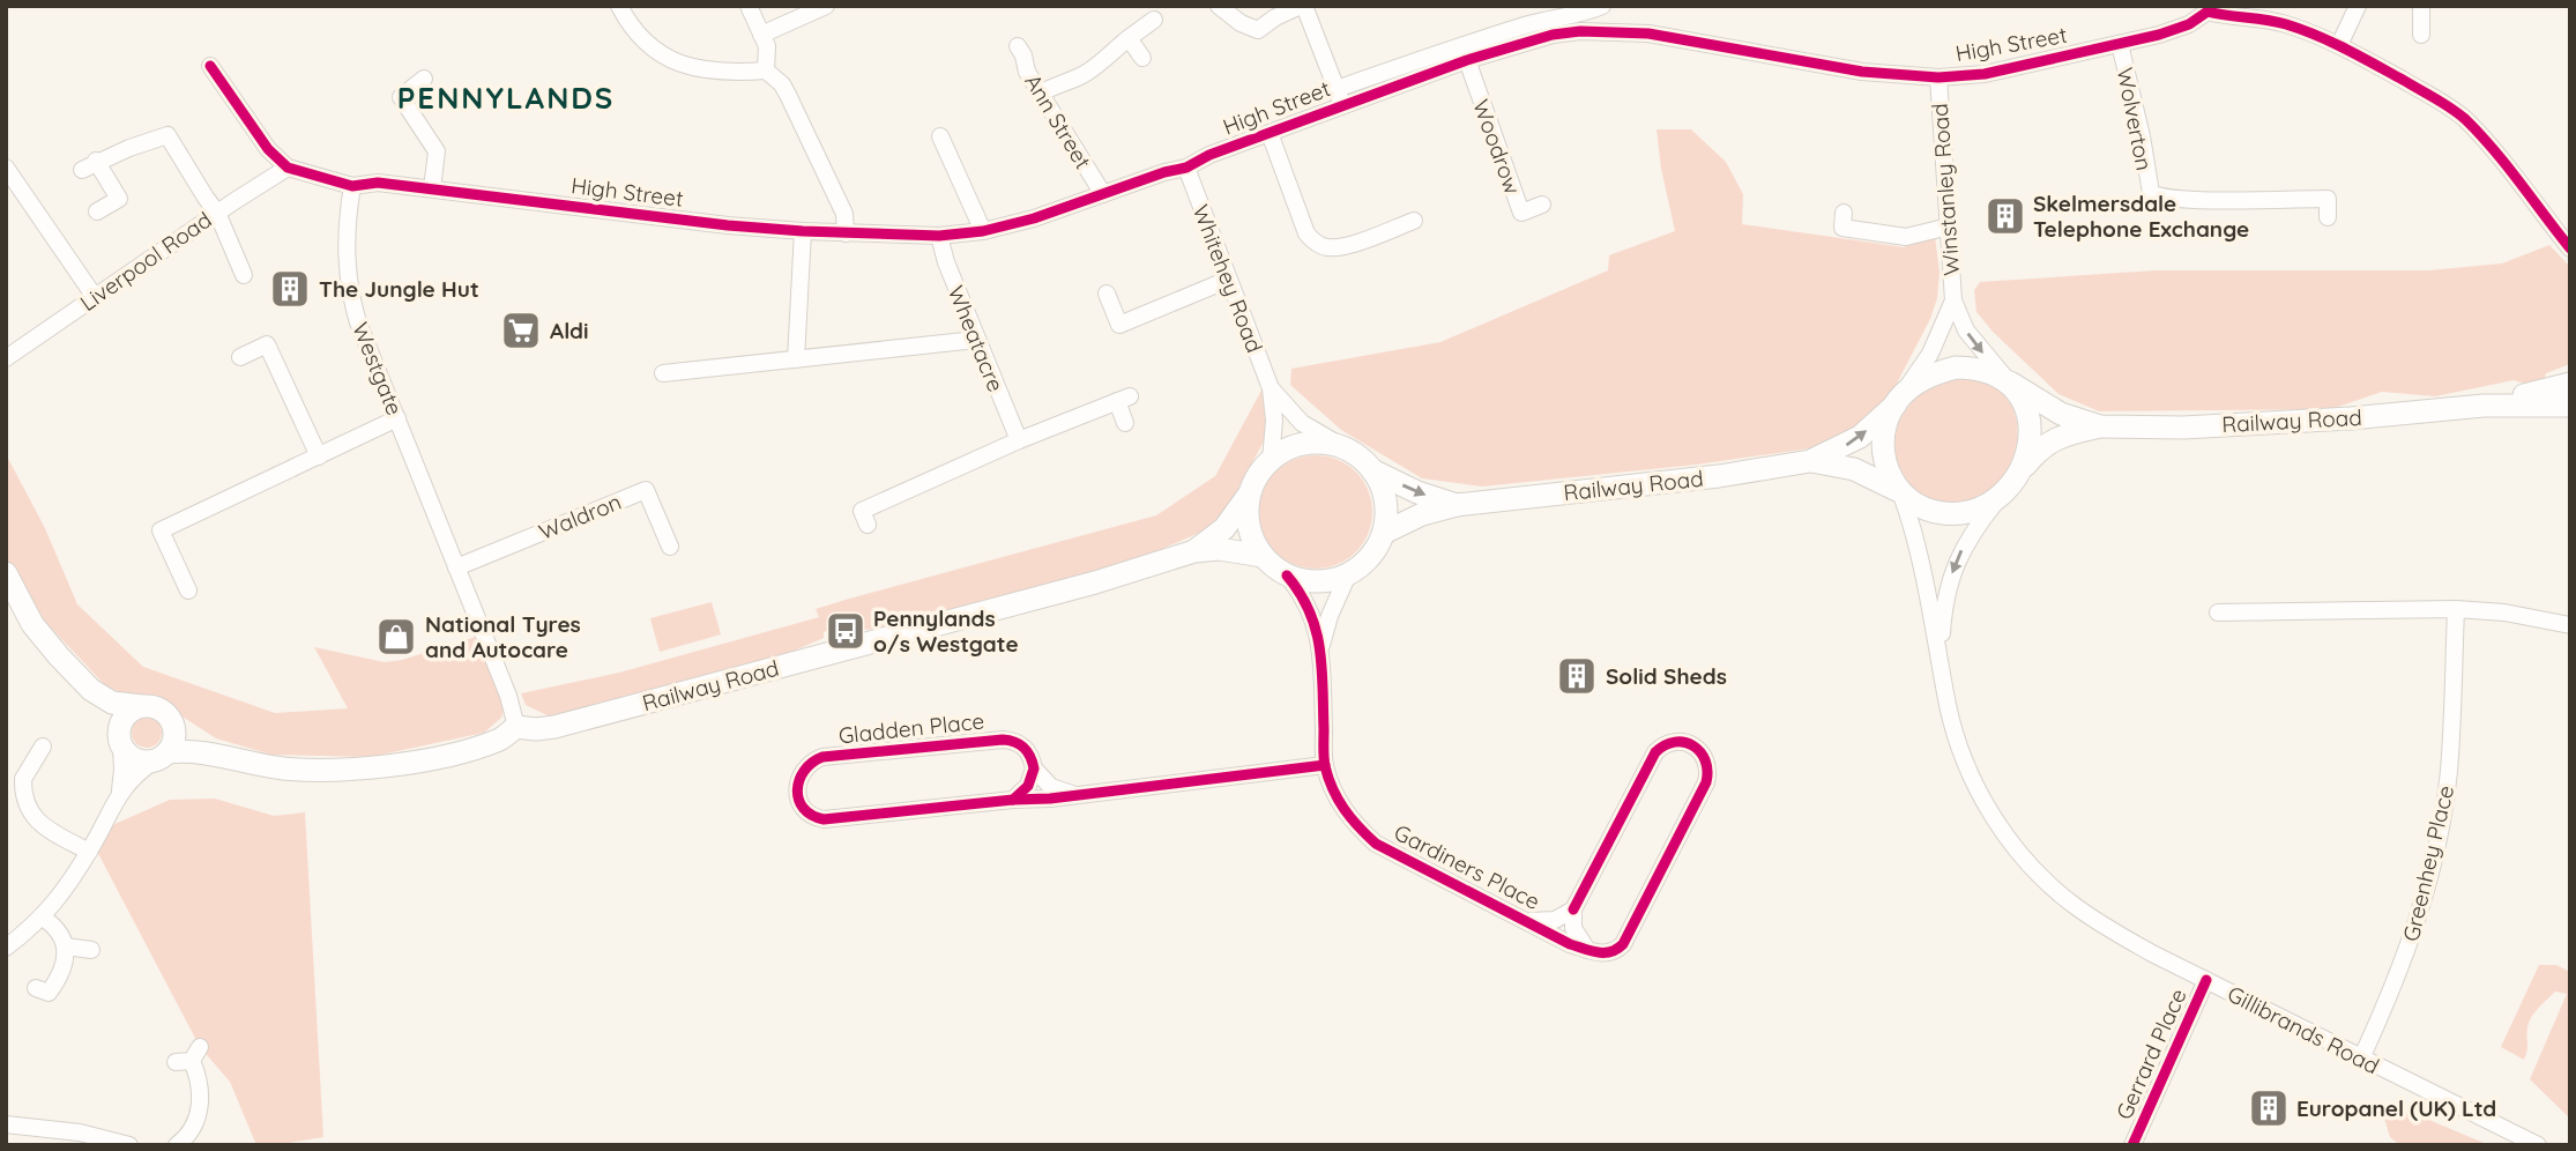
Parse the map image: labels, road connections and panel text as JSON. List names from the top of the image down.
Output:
{
  "streets": {
    "main road": ["Railway Road"],
    "street": [
      "High Street",
      "Wolverton",
      "Ann Street",
      "Woodrow",
      "Winstanley Road",
      "Liverpool Road",
      "Whitehey Road",
      "Wheatacre",
      "Westgate",
      "Waldron",
      "Gladden Place",
      "Greenhey Place",
      "Gardiners Place",
      "Gillibrands Road",
      "Gerrard Place"
    ]
  },
  "crossings": [
    ["High Street", "Wolverton"],
    ["High Street", "Ann Street"],
    ["High Street", "Woodrow"],
    ["High Street", "Winstanley Road"],
    ["High Street", "Whitehey Road"],
    ["High Street", "Wheatacre"],
    ["High Street", "Westgate"],
    ["Winstanley Road", "Railway Road"],
    ["Winstanley Road", "Gillibrands Road"],
    ["Westgate", "Railway Road"],
    ["Westgate", "Waldron"],
    ["Railway Road", "Gardiners Place"],
    ["Railway Road", "Gillibrands Road"],
    ["Gladden Place", "Gardiners Place"],
    ["Greenhey Place", "Gillibrands Road"],
    ["Gillibrands Road", "Gerrard Place"]
  ],
  "districts": ["PENNYLANDS"],
  "places": {
    "building": [
      "Skelmersdale Telephone Exchange",
      "The Jungle Hut",
      "Solid Sheds",
      "Europanel (UK) Ltd"
    ],
    "supermarket": ["Aldi"],
    "bus stop": ["Pennylands o/s Westgate"],
    "shop": ["National Tyres and Autocare"]
  }
}
